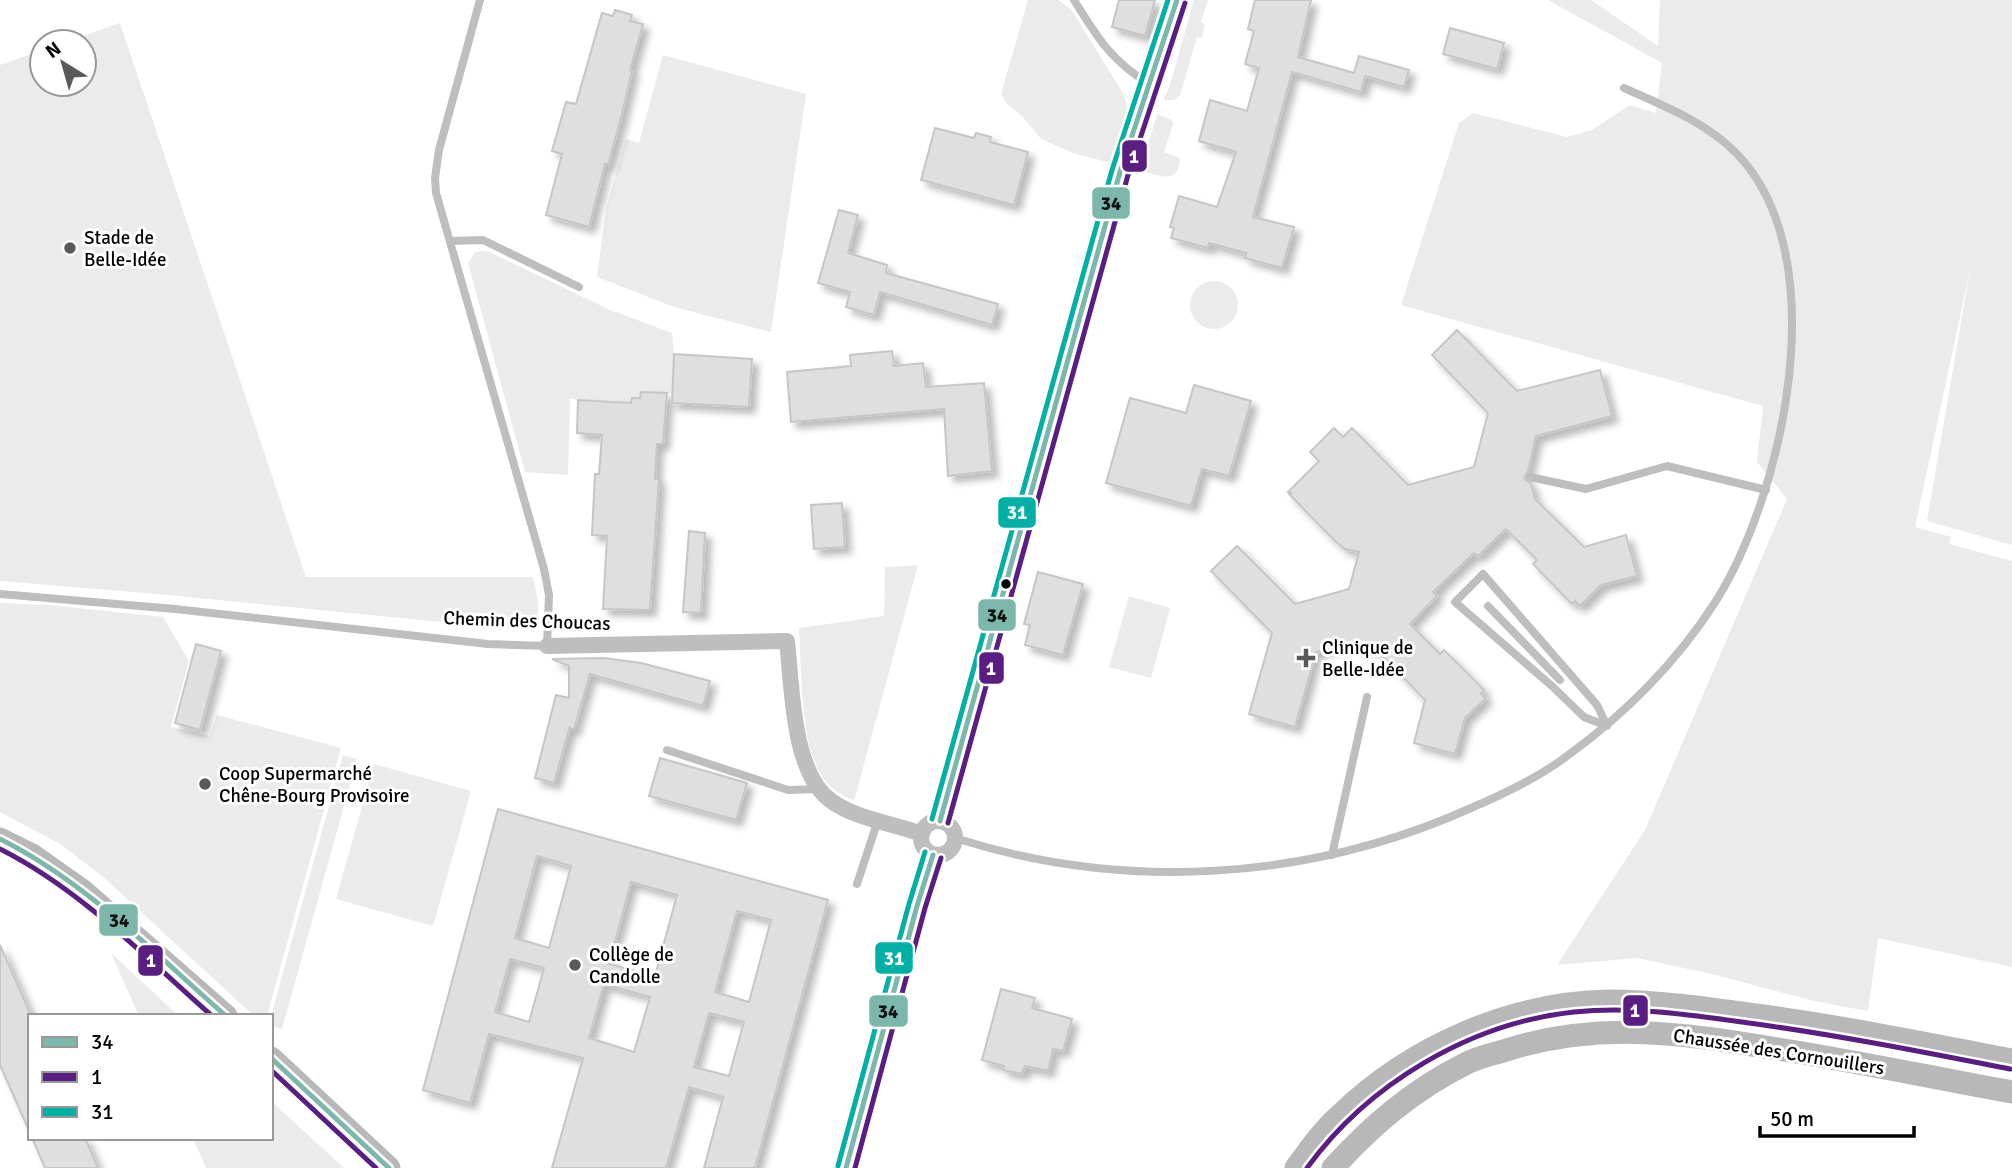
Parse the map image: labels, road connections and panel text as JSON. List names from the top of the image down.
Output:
{
  "streets": {
    "street": ["Chemin des Choucas", "Chaussée des Cornouillers"]
  },
  "places": {
    "other": ["Stade de Belle-Idée", "Coop Supermarché Chêne-Bourg Provisoire", "Collège de Candolle"],
    "health": ["Clinique de Belle-Idée"]
  },
  "lines": ["transit line 34", "transit line 31", "transit line 1"],
  "legend": ["34", "1", "31"],
  "scale_bar": "50 m",
  "north": "top left"
}
